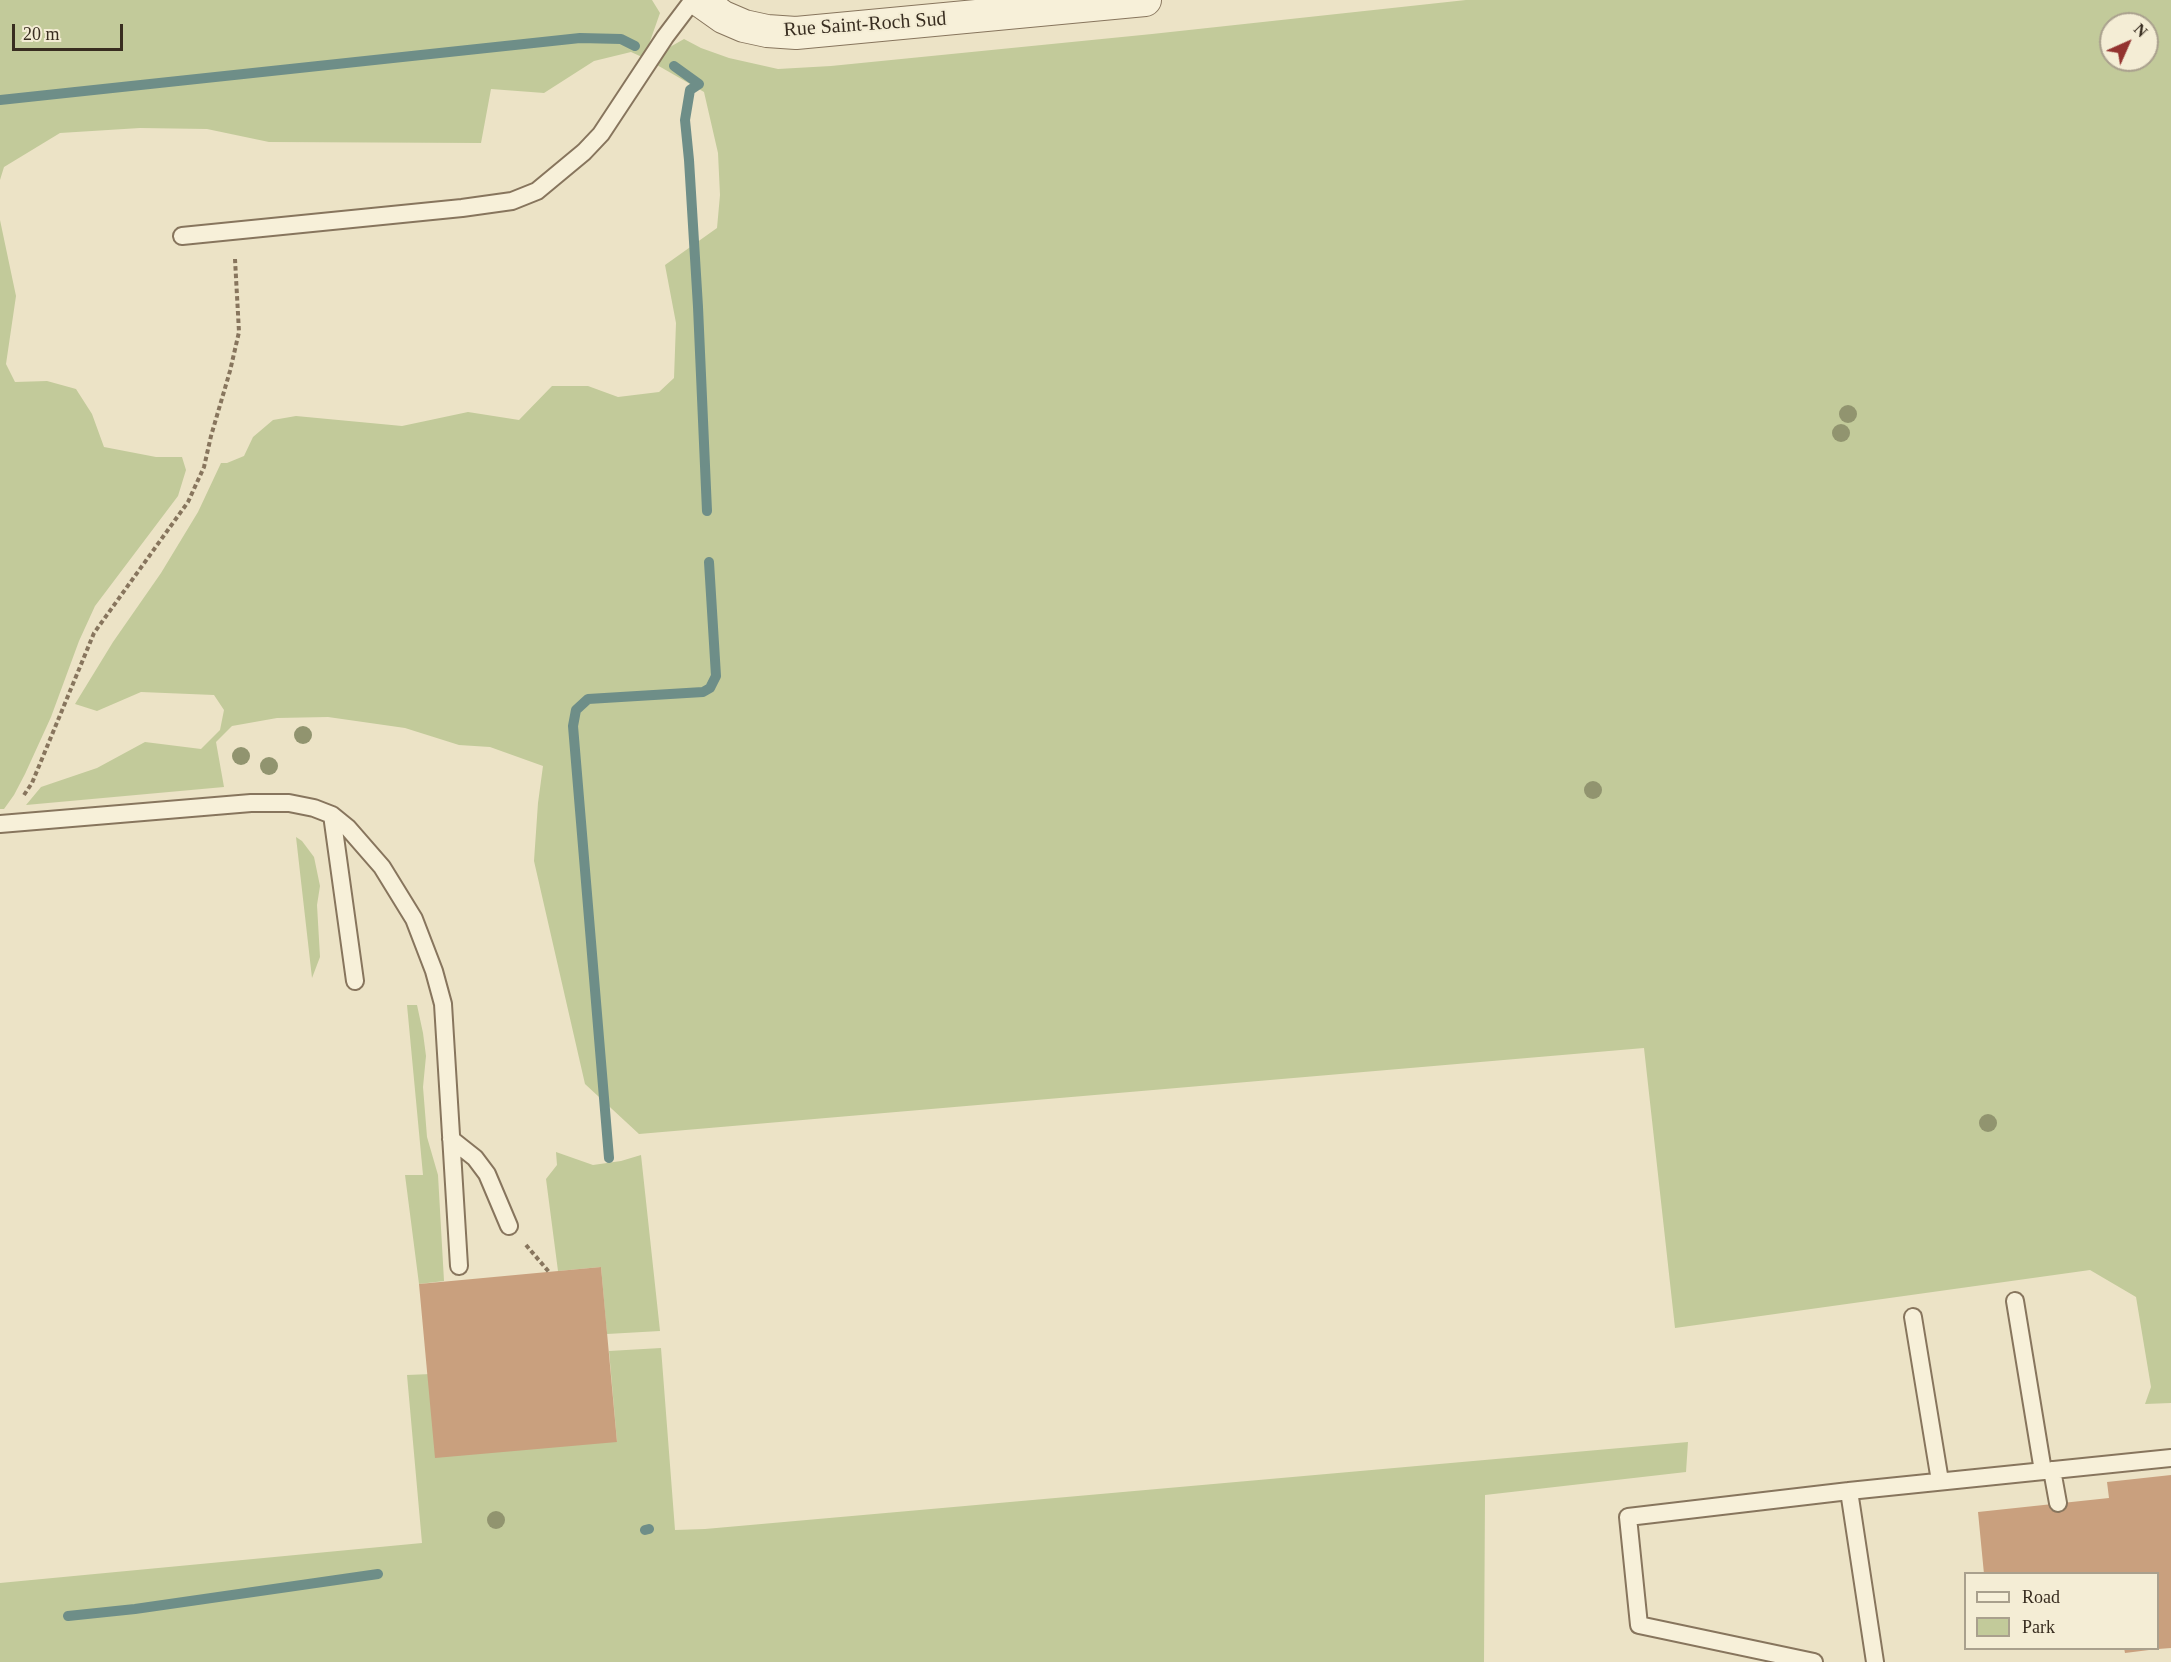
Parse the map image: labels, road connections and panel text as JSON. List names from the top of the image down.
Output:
{
  "streets": {
    "street": ["Rue Saint-Roch Sud"]
  },
  "legend": ["Road", "Park"],
  "scale_bar": "20 m",
  "north": "top right"
}
